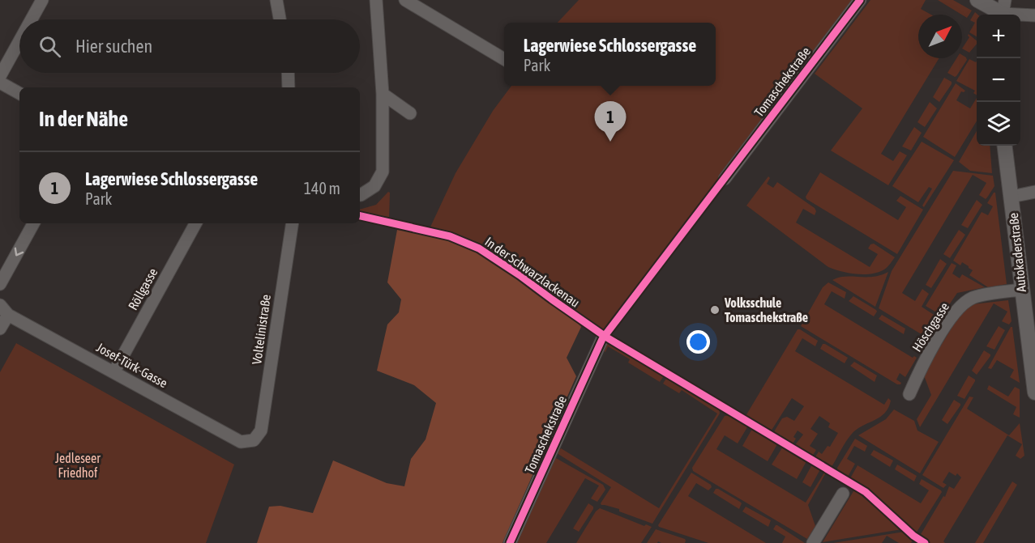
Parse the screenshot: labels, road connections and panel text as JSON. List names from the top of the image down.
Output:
{
  "streets": {
    "street": [
      "Tomaschekstraße",
      "Autokaderstraße",
      "Röllgasse",
      "Höschgasse",
      "Voltelinistraße",
      "Josef-Türk-Gasse"
    ],
    "cycle path": ["In der Schwarzlackenau"]
  },
  "crossings": [
    ["Autokaderstraße", "Höschgasse"],
    ["Röllgasse", "Josef-Türk-Gasse"],
    ["Voltelinistraße", "Josef-Türk-Gasse"]
  ],
  "parks": ["Jedleseer Friedhof"],
  "places": ["Volksschule Tomaschekstraße"],
  "north": "top right",
  "page": {
    "map_buttons": ["+", "−"],
    "search": "Hier suchen",
    "popup": ["Lagerwiese Schlossergasse", "Park"],
    "heading": "In der Nähe",
    "pins": "1",
    "list": [
      {
        "mark": "1",
        "name": "Lagerwiese Schlossergasse",
        "note": "Park",
        "value": "140 m"
      }
    ]
  }
}
